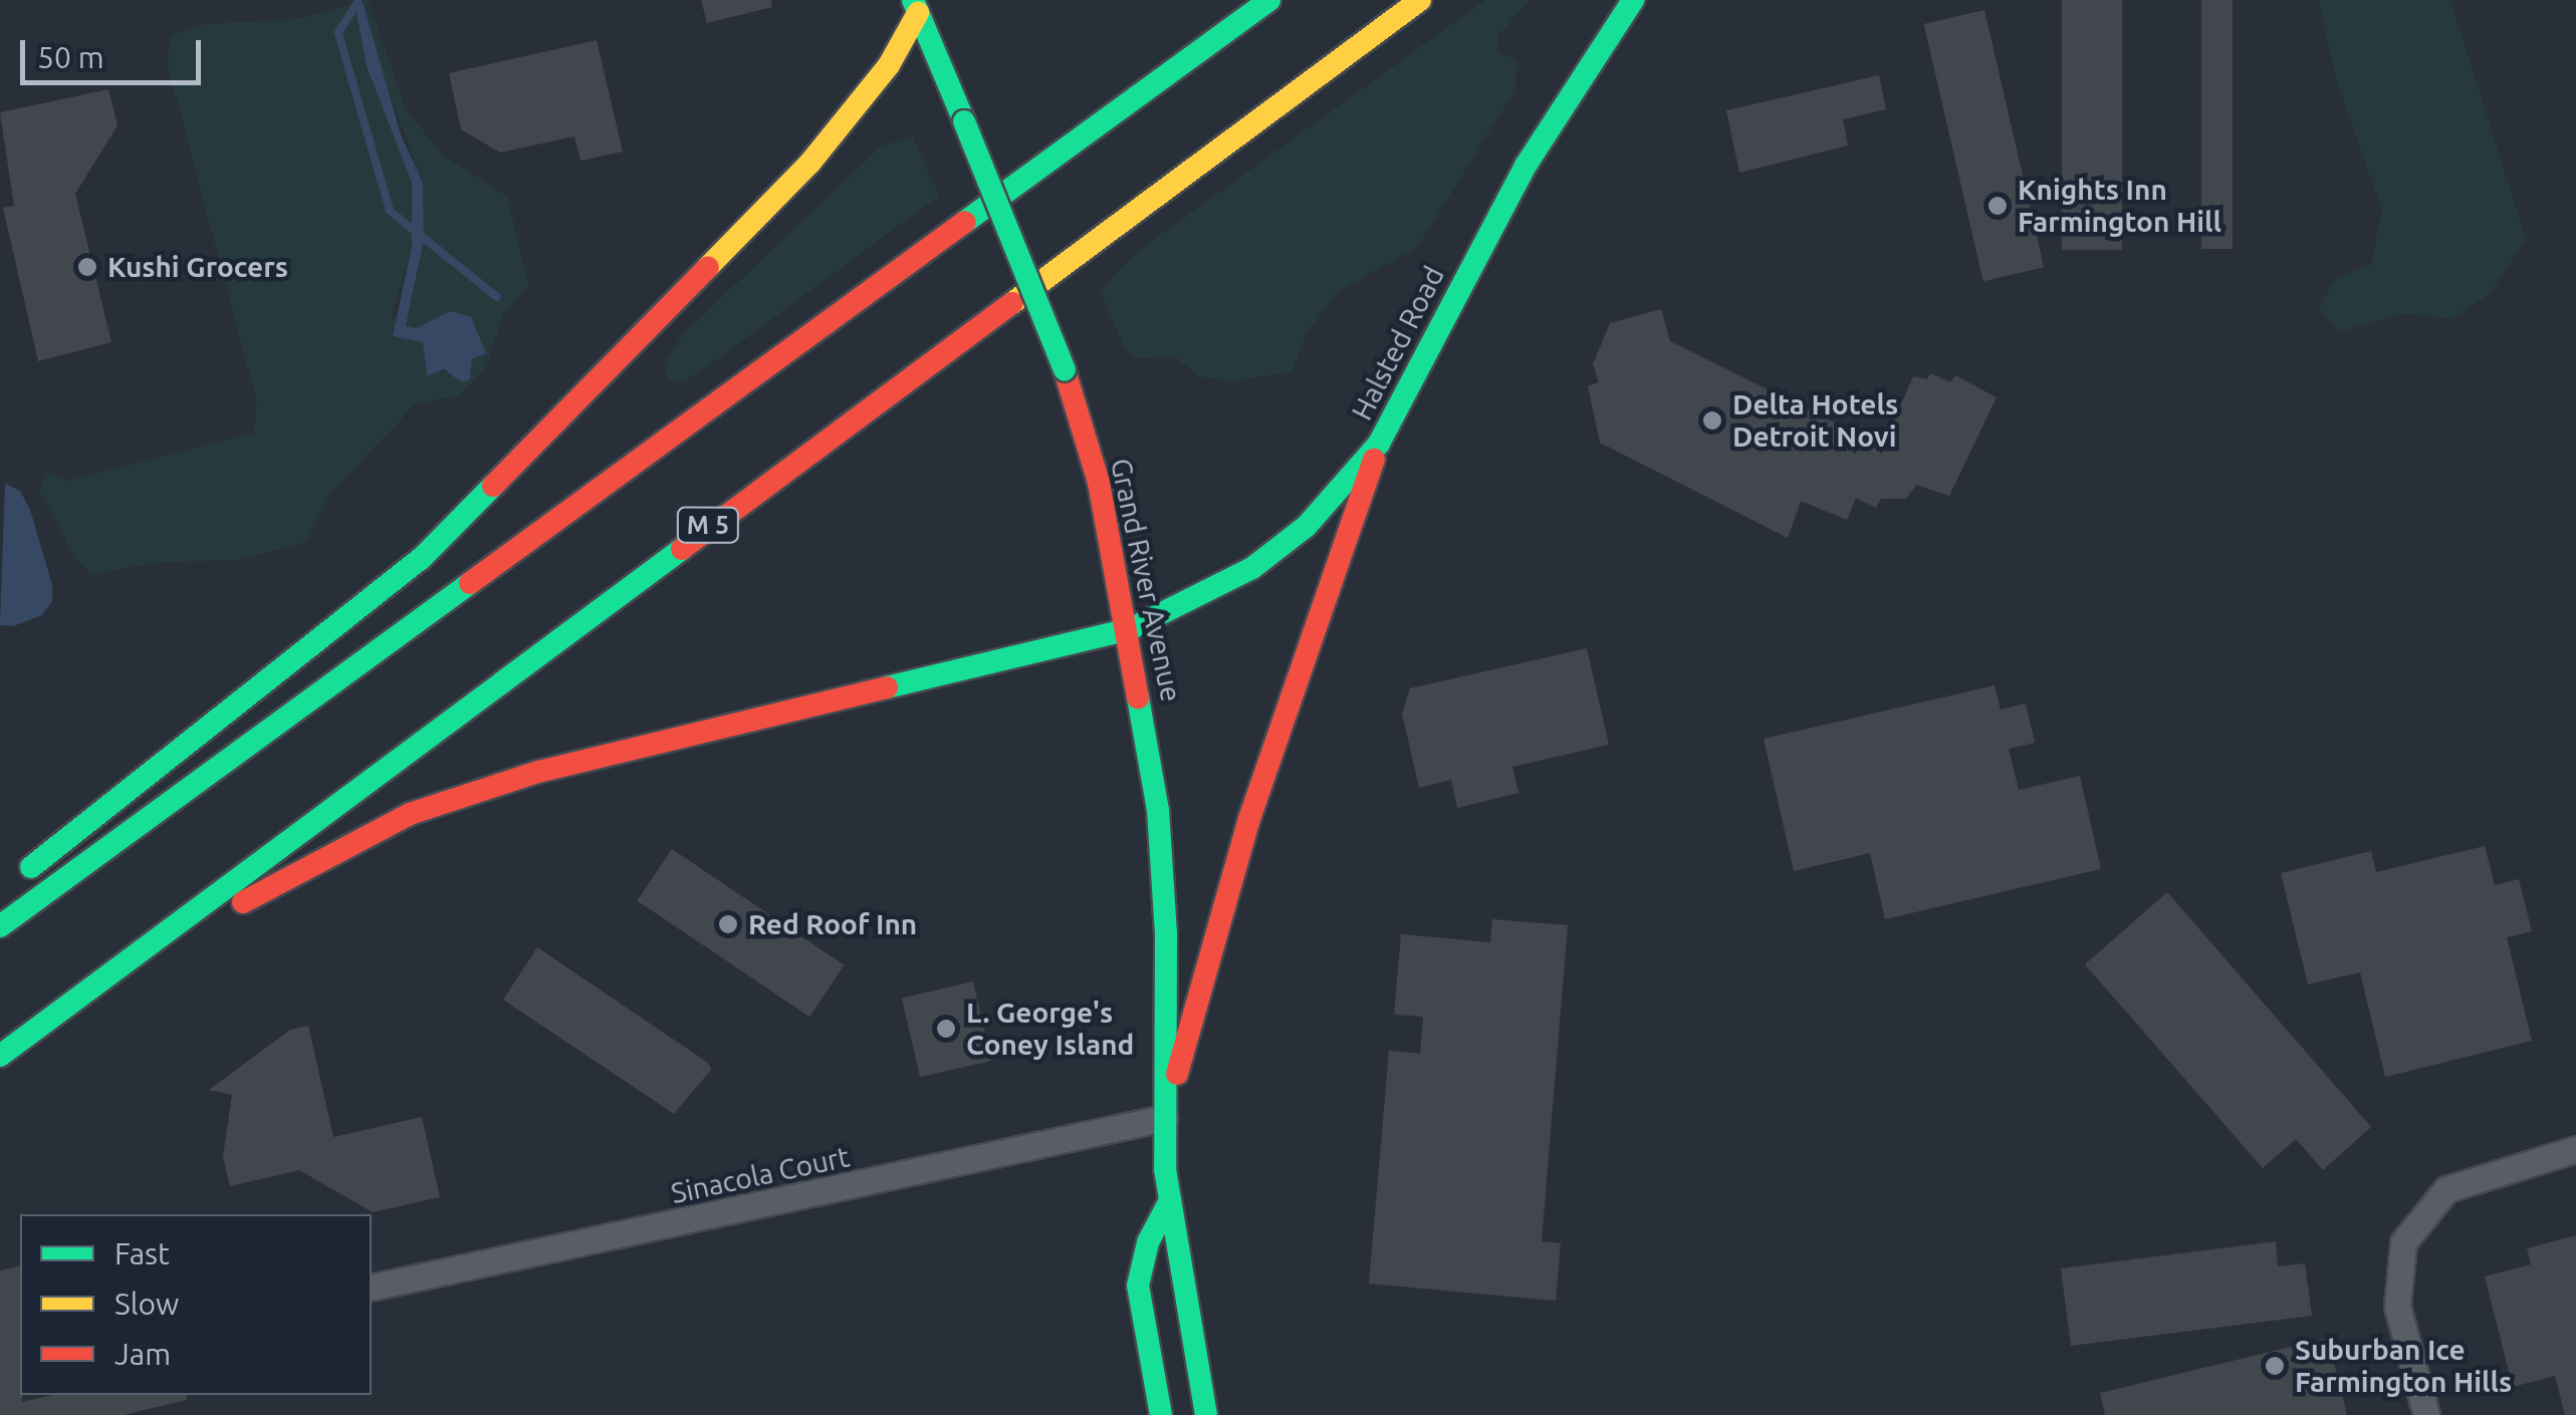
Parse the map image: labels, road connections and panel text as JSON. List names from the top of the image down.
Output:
{
  "streets": {
    "main road": ["Halsted Road", "M 5", "Grand River Avenue"],
    "street": ["Sinacola Court"]
  },
  "crossings": [
    ["Halsted Road", "Grand River Avenue"],
    ["Grand River Avenue", "Sinacola Court"]
  ],
  "places": [
    "Knights Inn Farmington Hill",
    "Kushi Grocers",
    "Delta Hotels Detroit Novi",
    "Red Roof Inn",
    "L. George's Coney Island",
    "Suburban Ice Farmington Hills"
  ],
  "legend": ["Fast", "Slow", "Jam"],
  "scale_bar": "50 m"
}
